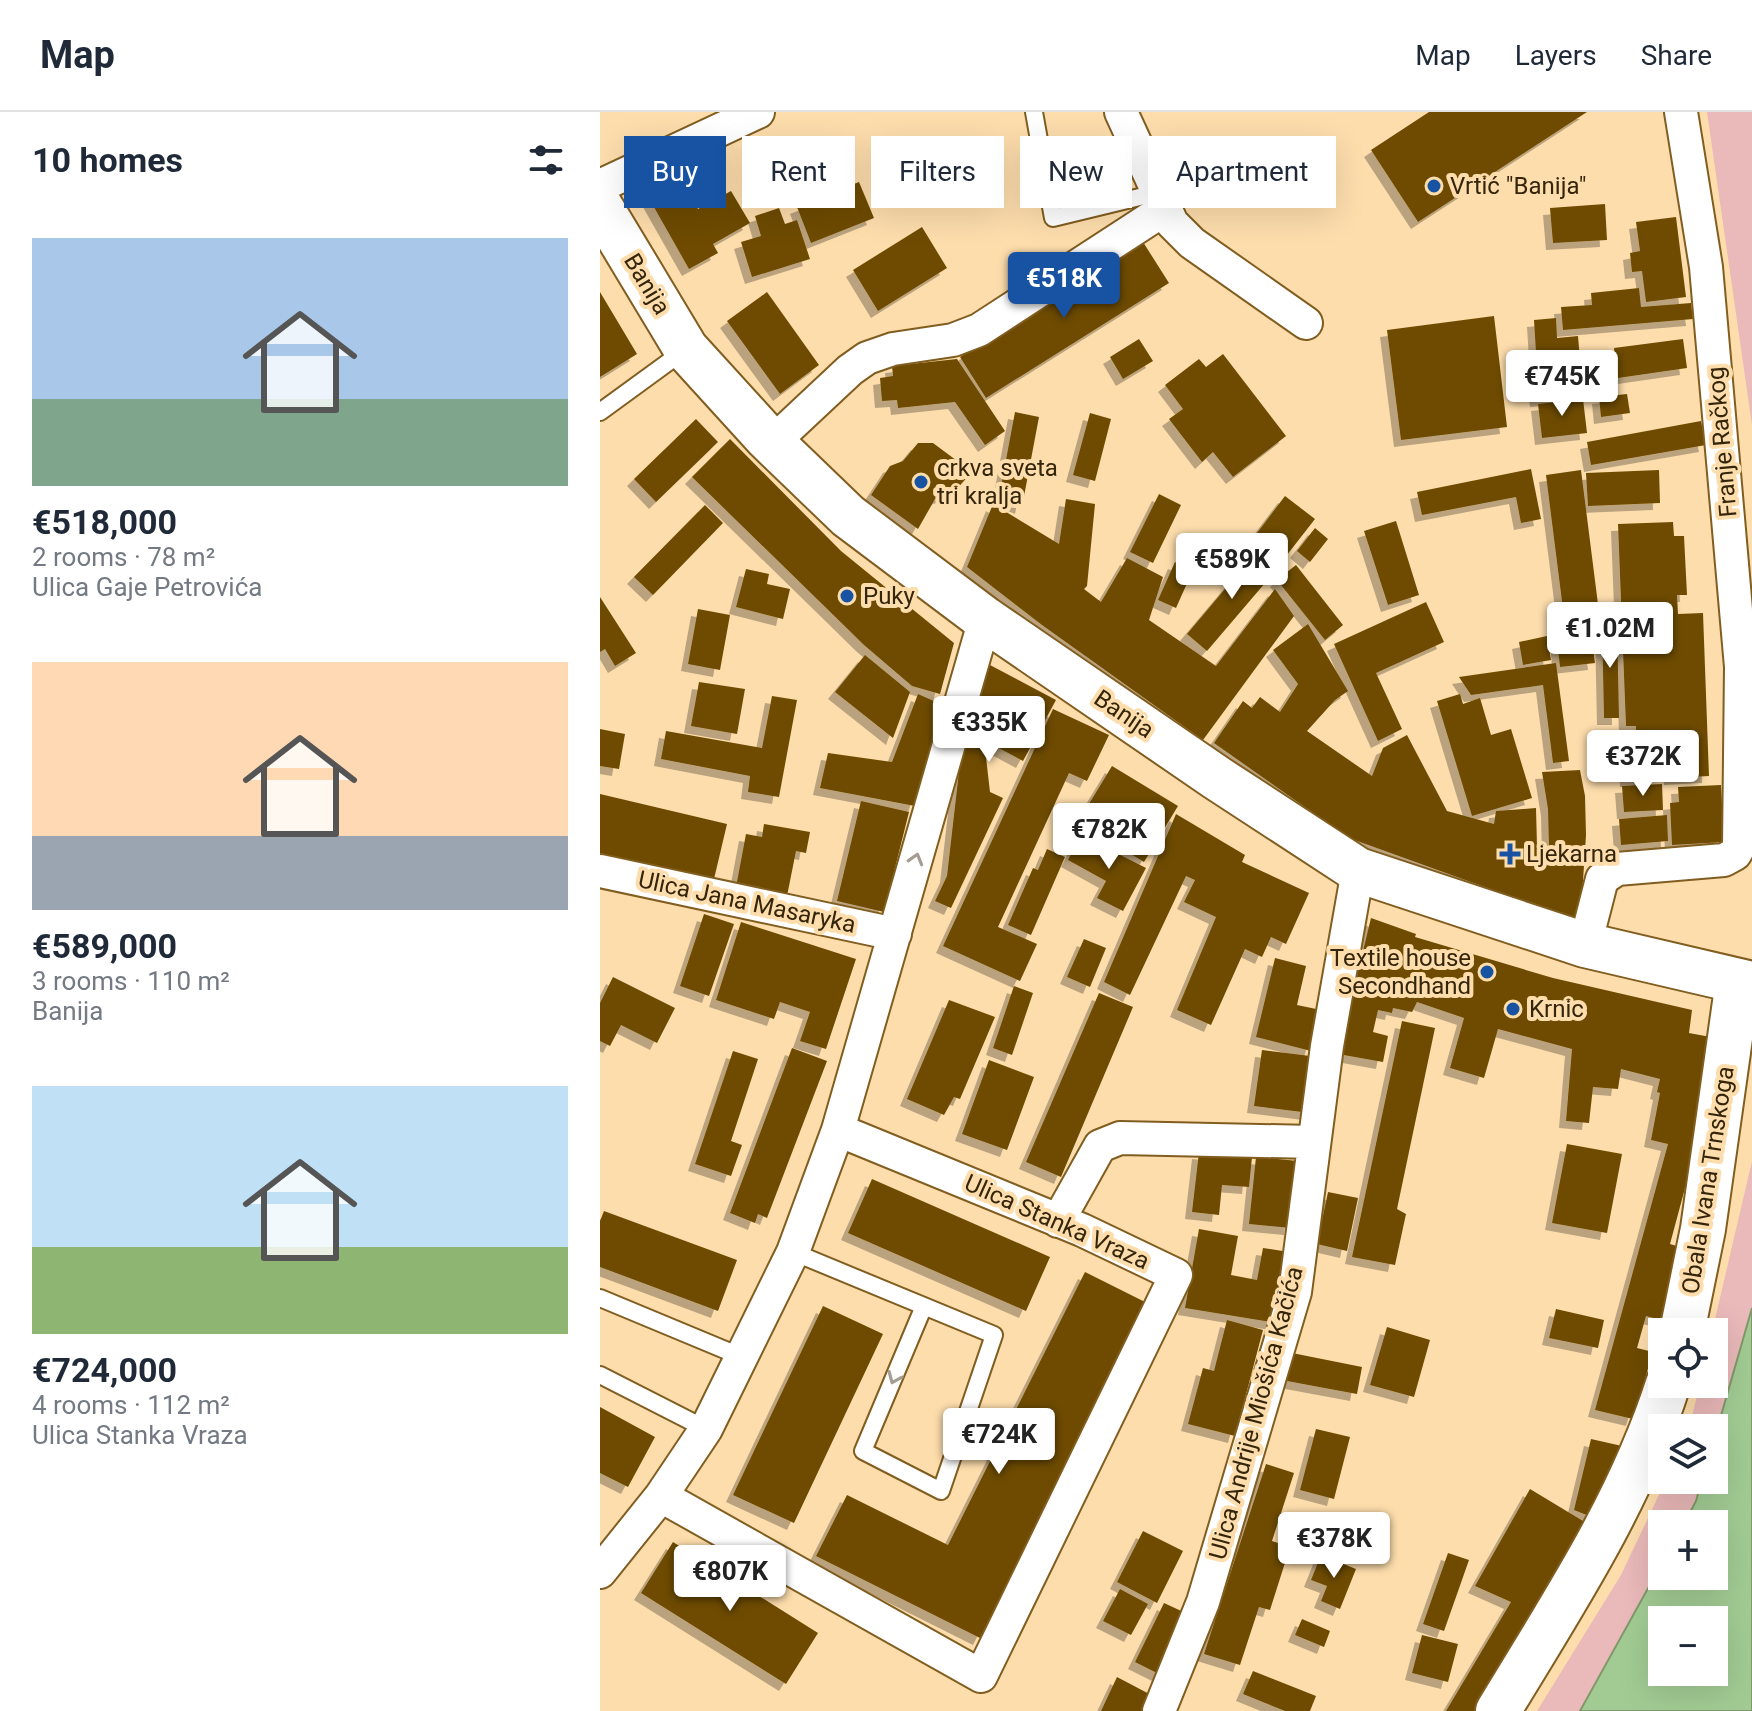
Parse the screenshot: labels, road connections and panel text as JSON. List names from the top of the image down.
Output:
{
  "streets": {
    "main road": ["Banija", "Obala Ivana Trnskoga"],
    "street": [
      "Franje Račkog",
      "Ulica Jana Masaryka",
      "Ulica Stanka Vraza",
      "Ulica Andrije Miošića Kačića"
    ]
  },
  "crossings": [
    ["Banija", "Franje Račkog"],
    ["Banija", "Obala Ivana Trnskoga"],
    ["Banija", "Ulica Andrije Miošića Kačića"]
  ],
  "places": {
    "other": [
      "Vrtić \"Banija\"",
      "crkva sveta tri kralja",
      "Puky",
      "Textile house Secondhand",
      "Krnic"
    ],
    "health": ["Ljekarna"]
  },
  "page": {
    "header": "Map",
    "nav": ["Map", "Layers", "Share"],
    "heading": "10 homes",
    "chip": [
      "Buy",
      "Rent",
      "Filters",
      "New",
      "Apartment"
    ],
    "list": [
      {
        "name": "€518,000",
        "note": "2 rooms · 78 m² · Ulica Gaje Petrovića"
      },
      {
        "name": "€589,000",
        "note": "3 rooms · 110 m² · Banija"
      },
      {
        "name": "€724,000",
        "note": "4 rooms · 112 m² · Ulica Stanka Vraza"
      }
    ],
    "price": [
      "€518K",
      "€745K",
      "€589K",
      "€1.02M",
      "€335K",
      "€372K",
      "€782K",
      "€724K",
      "€378K",
      "€807K"
    ],
    "map_buttons": ["+", "−"]
  }
}
